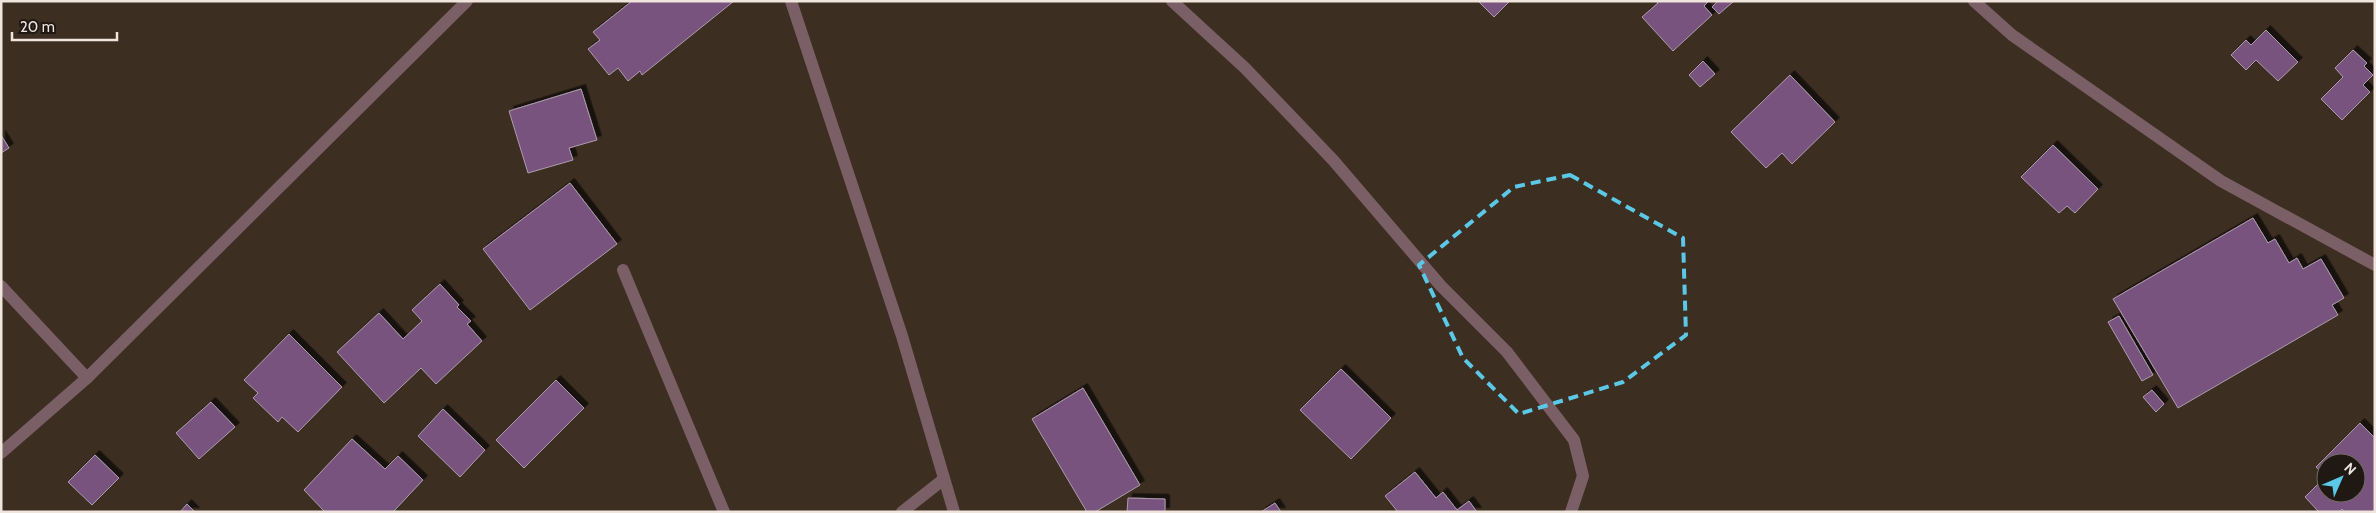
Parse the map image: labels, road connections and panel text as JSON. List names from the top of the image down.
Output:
{
  "scale_bar": "20 m",
  "north": "top right"
}
